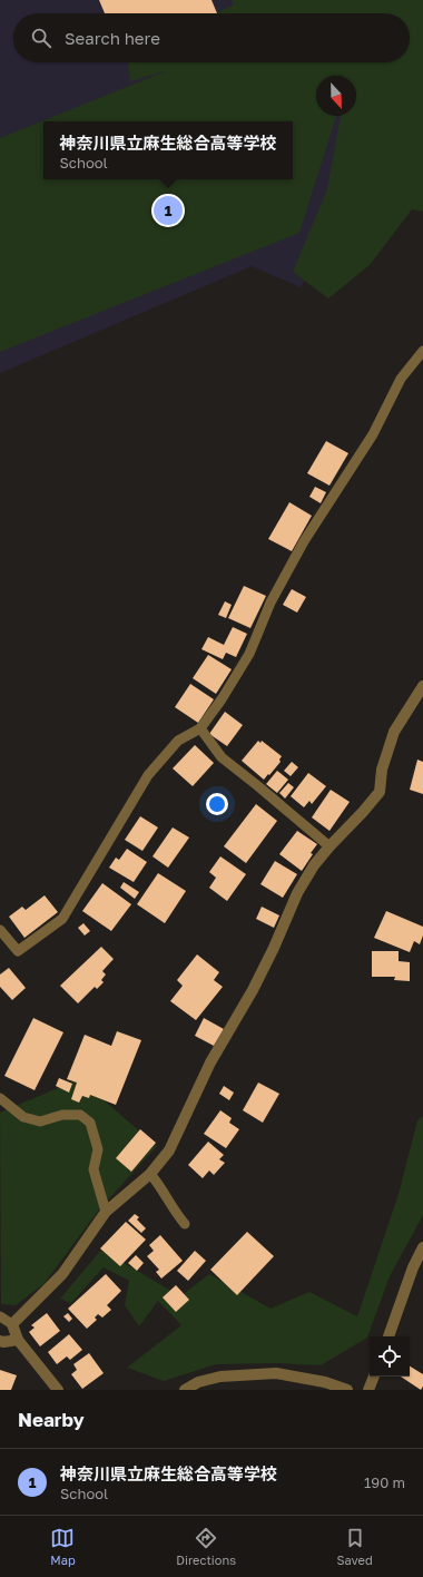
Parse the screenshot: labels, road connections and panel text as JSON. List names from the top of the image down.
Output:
{
  "north": "bottom",
  "page": {
    "search": "Search here",
    "popup": ["神奈川県立麻生総合高等学校", "School"],
    "pins": "1",
    "heading": "Nearby",
    "list": [
      {
        "mark": "1",
        "name": "神奈川県立麻生総合高等学校",
        "note": "School",
        "value": "190 m"
      }
    ],
    "nav": ["Map", "Directions", "Saved"]
  }
}
